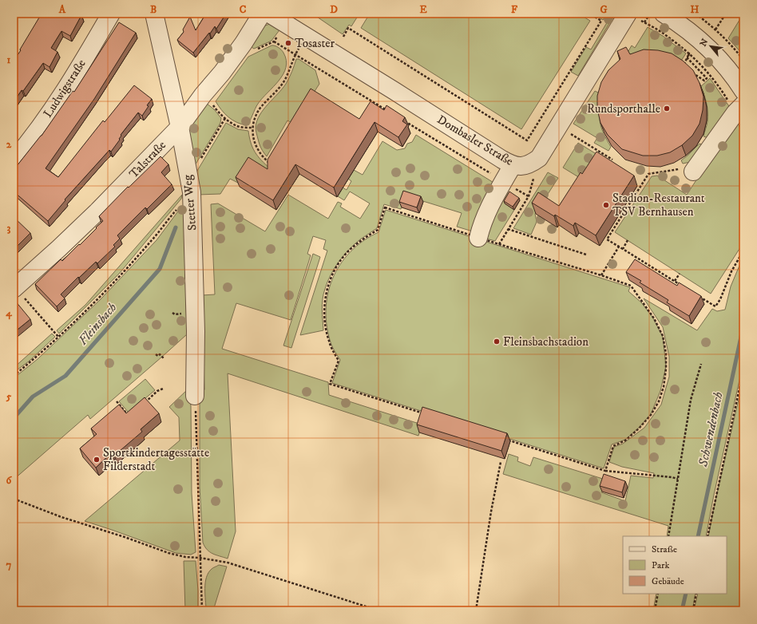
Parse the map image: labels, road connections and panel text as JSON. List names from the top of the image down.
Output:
{
  "streets": {
    "street": [
      "Ludwigstraße",
      "Dombasler Straße",
      "Talstraße",
      "Stetter Weg"
    ]
  },
  "crossings": [
    ["Talstraße", "Stetter Weg"]
  ],
  "water": ["Fleinsbach", "Schwendenbach"],
  "places": [
    "Tosaster",
    "Rundsporthalle",
    "Stadion-Restaurant TSV Bernhausen",
    "Fleinsbachstadion",
    "Sportkindertagesstätte Filderstadt"
  ],
  "legend": ["Straße", "Park", "Gebäude"],
  "north": "top left",
  "grid": {
    "columns": [
      "A",
      "B",
      "C",
      "D",
      "E",
      "F",
      "G",
      "H"
    ],
    "rows": [
      "1",
      "2",
      "3",
      "4",
      "5",
      "6",
      "7"
    ]
  }
}
